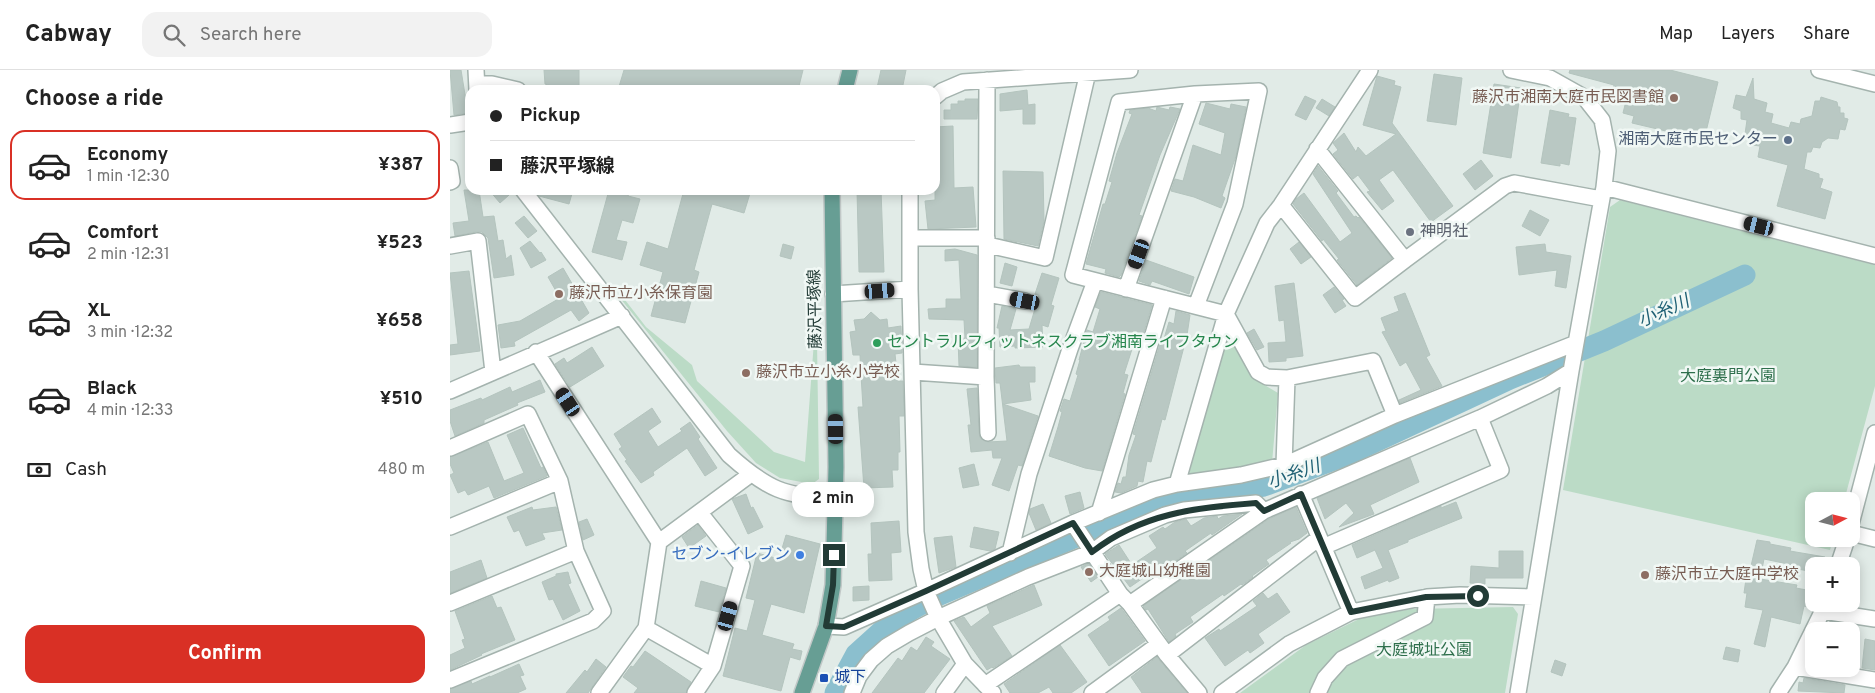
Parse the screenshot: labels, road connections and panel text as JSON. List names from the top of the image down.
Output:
{
  "streets": {
    "main road": ["藤沢平塚線"]
  },
  "water": ["小糸川"],
  "parks": ["大庭裏門公園", "大庭城址公園"],
  "places": {
    "other": [
      "藤沢市湘南大庭市民図書館",
      "湘南大庭市民センター",
      "神明社",
      "藤沢市立小糸保育園",
      "セントラルフィットネスクラブ湘南ライフタウン",
      "藤沢市立小糸小学校",
      "セブン-イレブン",
      "大庭城山幼稚園",
      "藤沢市立大庭中学校"
    ],
    "transit": ["城下"]
  },
  "north": "right",
  "page": {
    "header": "Cabway",
    "search": "Search here",
    "nav": ["Map", "Layers", "Share"],
    "heading": "Choose a ride",
    "banner": ["Pickup", "藤沢平塚線"],
    "list": [
      {
        "name": "Economy",
        "note": "1 min · 12:30",
        "value": "¥387"
      },
      {
        "name": "Comfort",
        "note": "2 min · 12:31",
        "value": "¥523"
      },
      {
        "name": "XL",
        "note": "3 min · 12:32",
        "value": "¥658"
      },
      {
        "name": "Black",
        "note": "4 min · 12:33",
        "value": "¥510"
      }
    ],
    "pay": ["Cash", "480 m"],
    "bubble": "2 min",
    "map_buttons": ["+", "−"],
    "buttons": "Confirm"
  }
}
